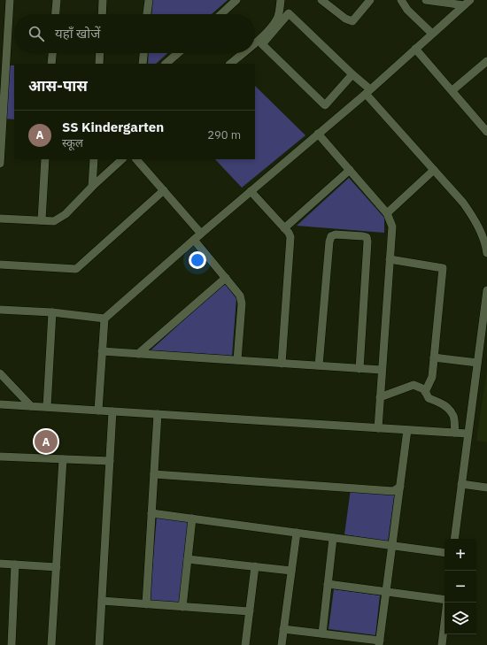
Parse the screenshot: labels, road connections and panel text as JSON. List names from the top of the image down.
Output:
{
  "page": {
    "search": "यहाँ खोजें",
    "heading": "आस-पास",
    "list": [
      {
        "mark": "A",
        "name": "SS Kindergarten",
        "note": "स्कूल",
        "value": "290 m"
      }
    ],
    "pins": "A",
    "map_buttons": ["+", "−"]
  }
}
